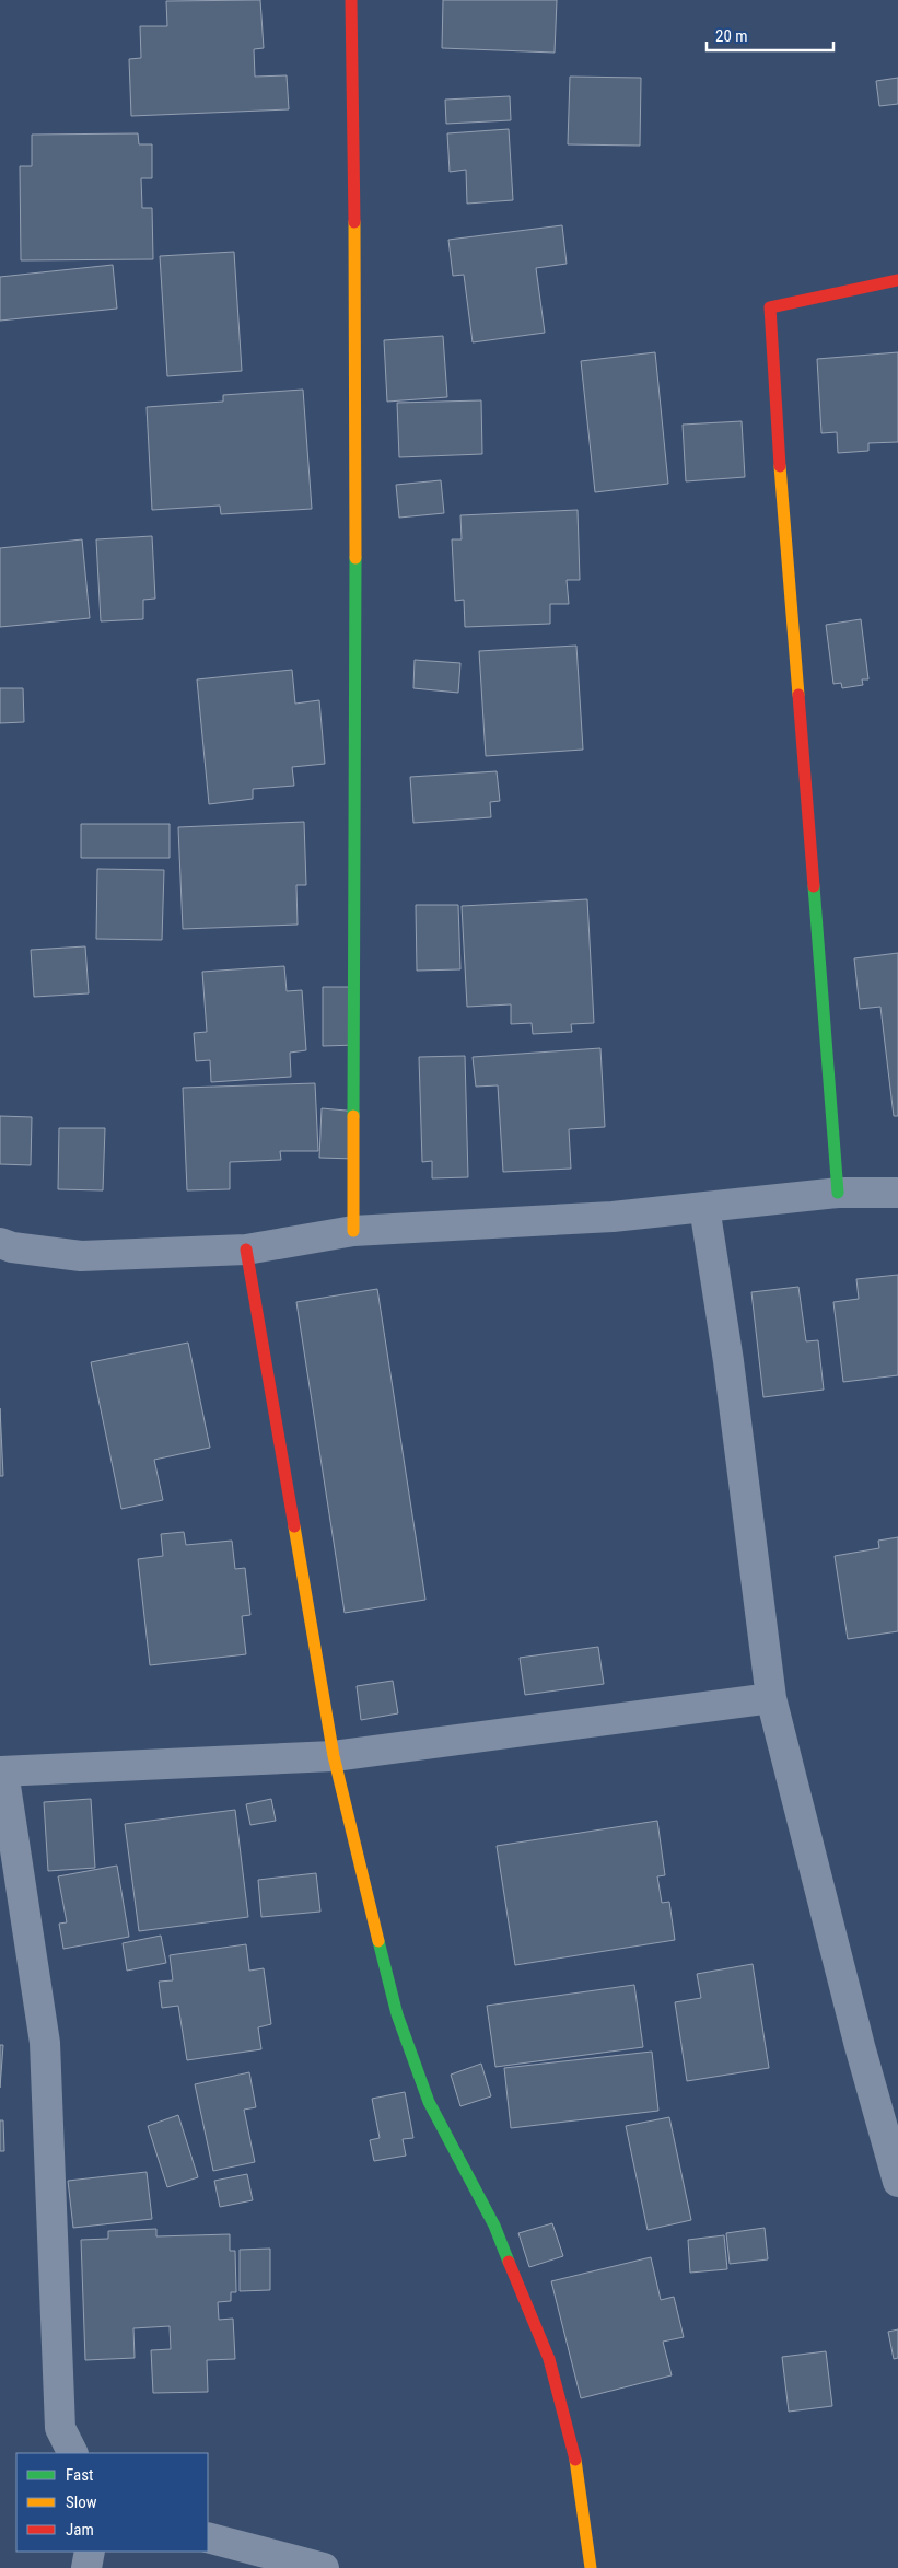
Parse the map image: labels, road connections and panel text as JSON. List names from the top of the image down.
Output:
{
  "legend": ["Fast", "Slow", "Jam"],
  "scale_bar": "20 m"
}
